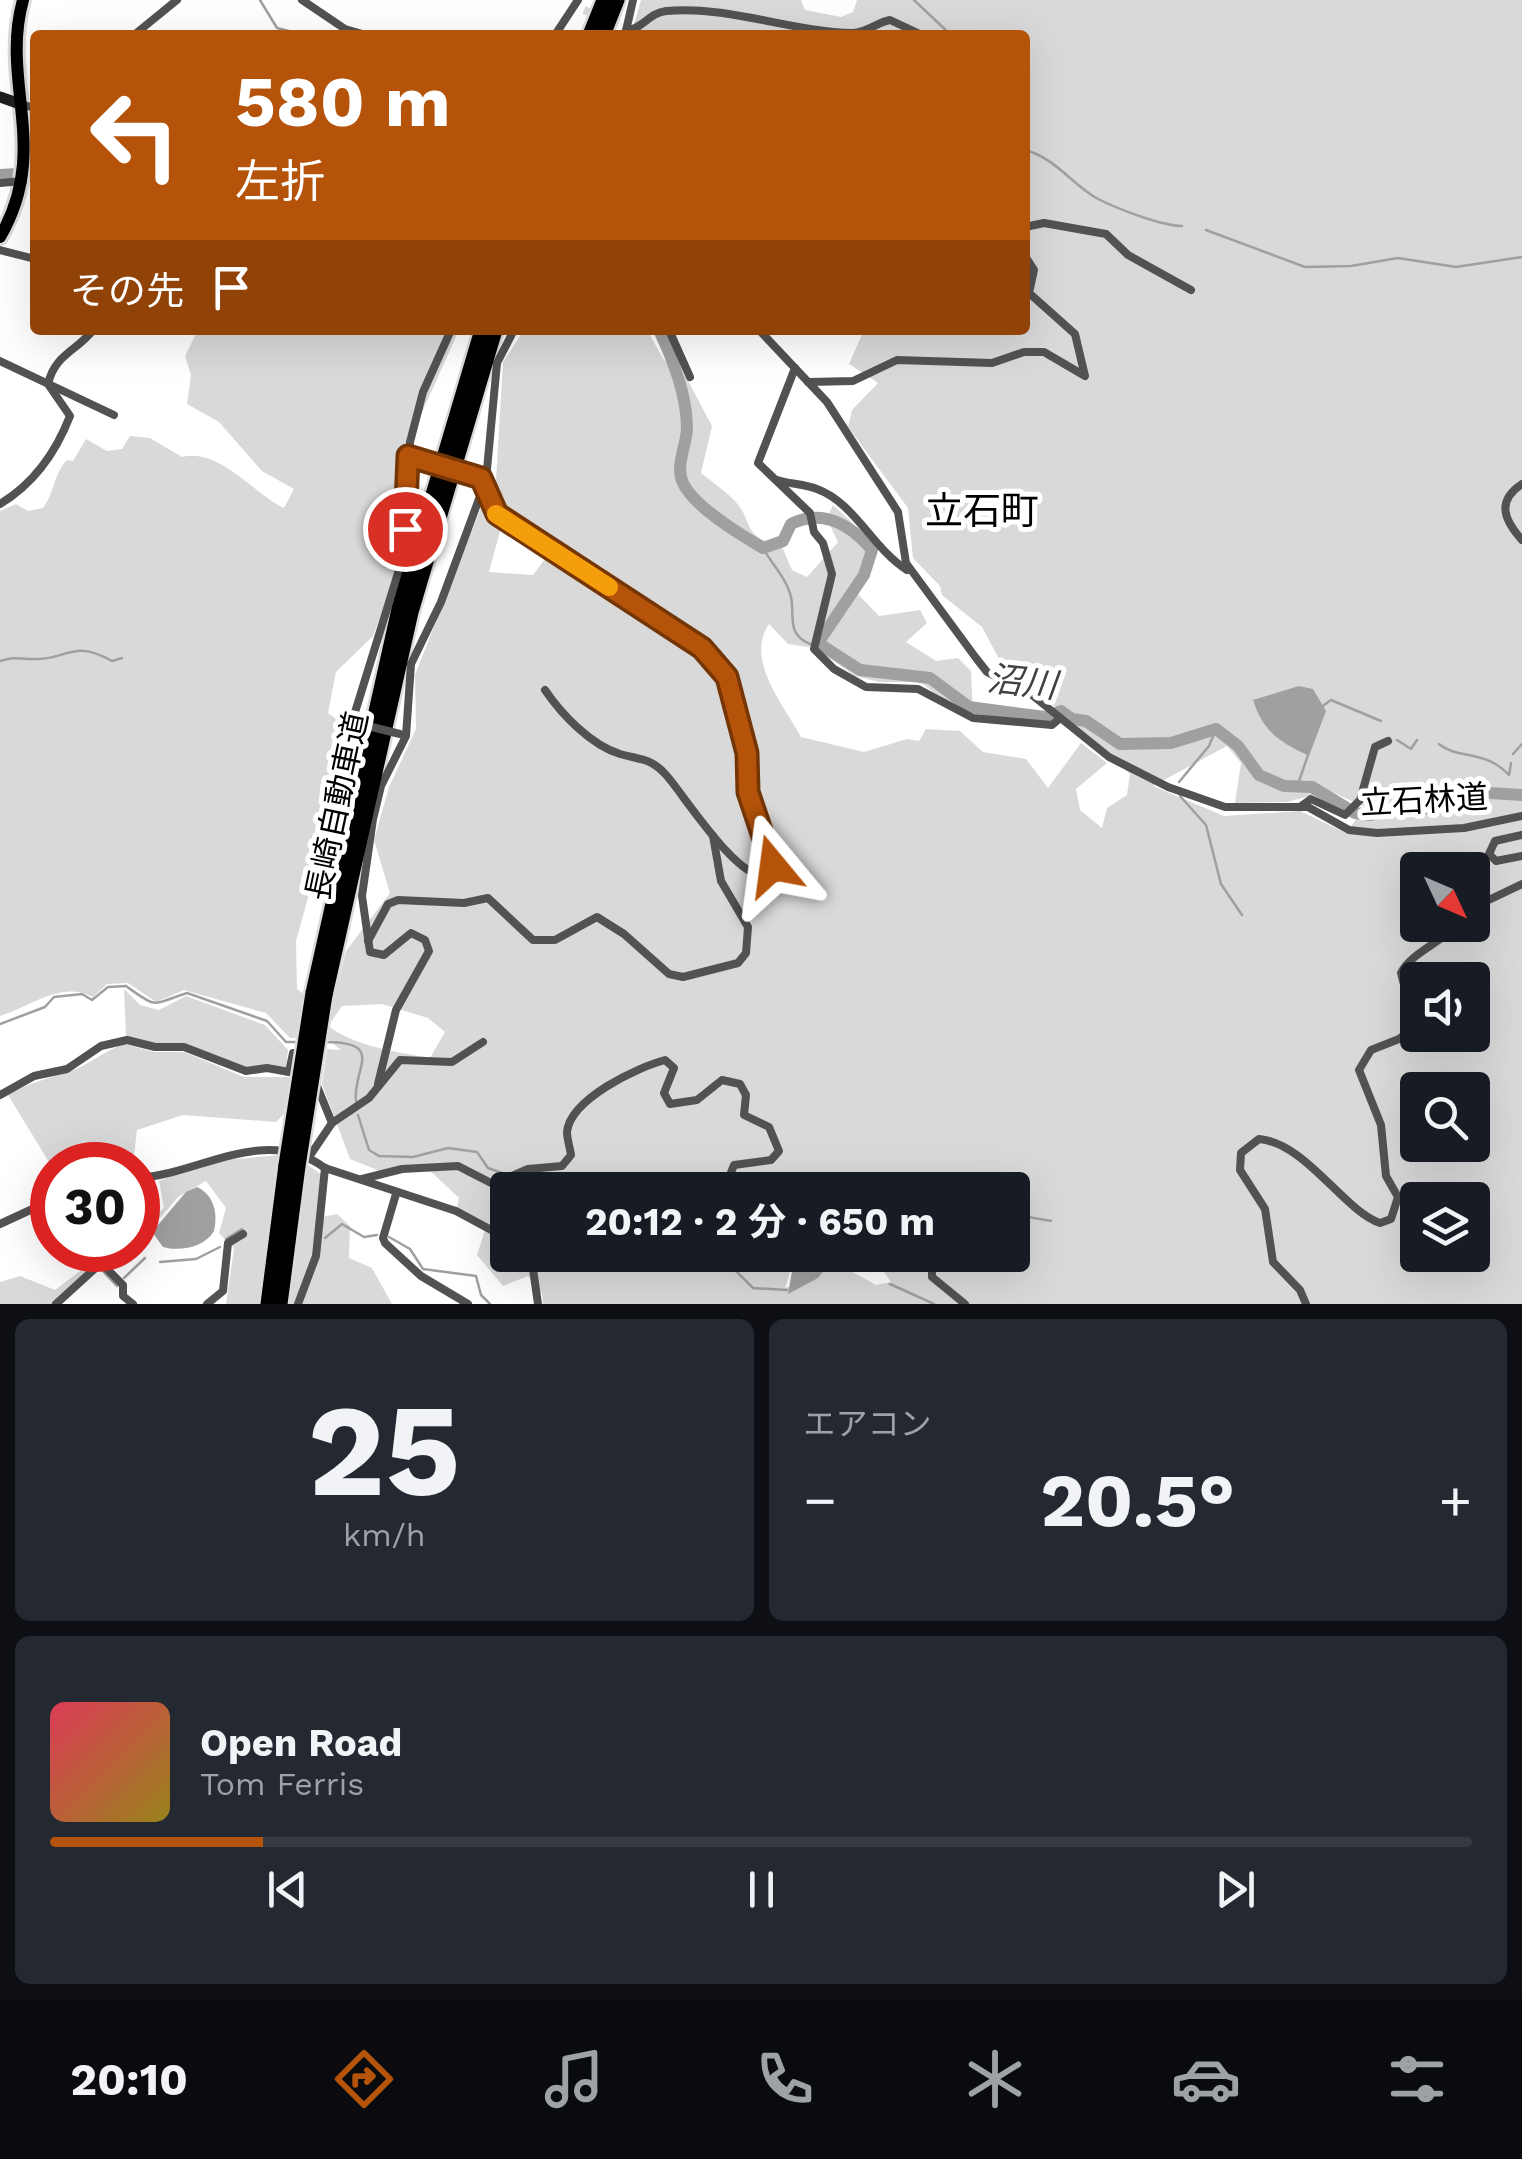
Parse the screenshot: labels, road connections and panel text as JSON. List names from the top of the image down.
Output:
{
  "streets": {
    "highway": ["長崎自動車道"],
    "street": ["立石林道"]
  },
  "districts": ["立石町"],
  "water": ["沼川"],
  "north": "bottom right",
  "page": {
    "turn": ["580 m", "左折"],
    "then": "その先",
    "limit": "30",
    "trip": "20:12 · 2 分 · 650 m",
    "tile": [
      ["25", "km/h"],
      "エアコン"
    ],
    "heat": ["−", "20.5°", "+"],
    "song": ["Open Road", "Tom Ferris"],
    "tabs": "20:10"
  }
}
